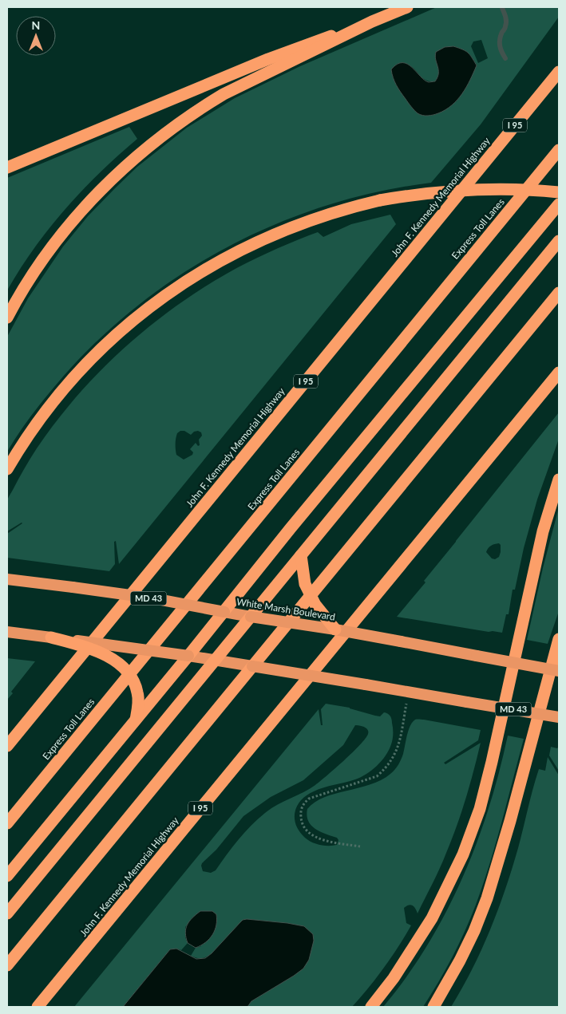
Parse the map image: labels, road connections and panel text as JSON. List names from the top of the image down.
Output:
{
  "streets": {
    "highway": [
      "I 95",
      "John F. Kennedy Memorial Highway",
      "Express Toll Lanes",
      "MD 43",
      "White Marsh Boulevard"
    ]
  },
  "north": "top"
}
